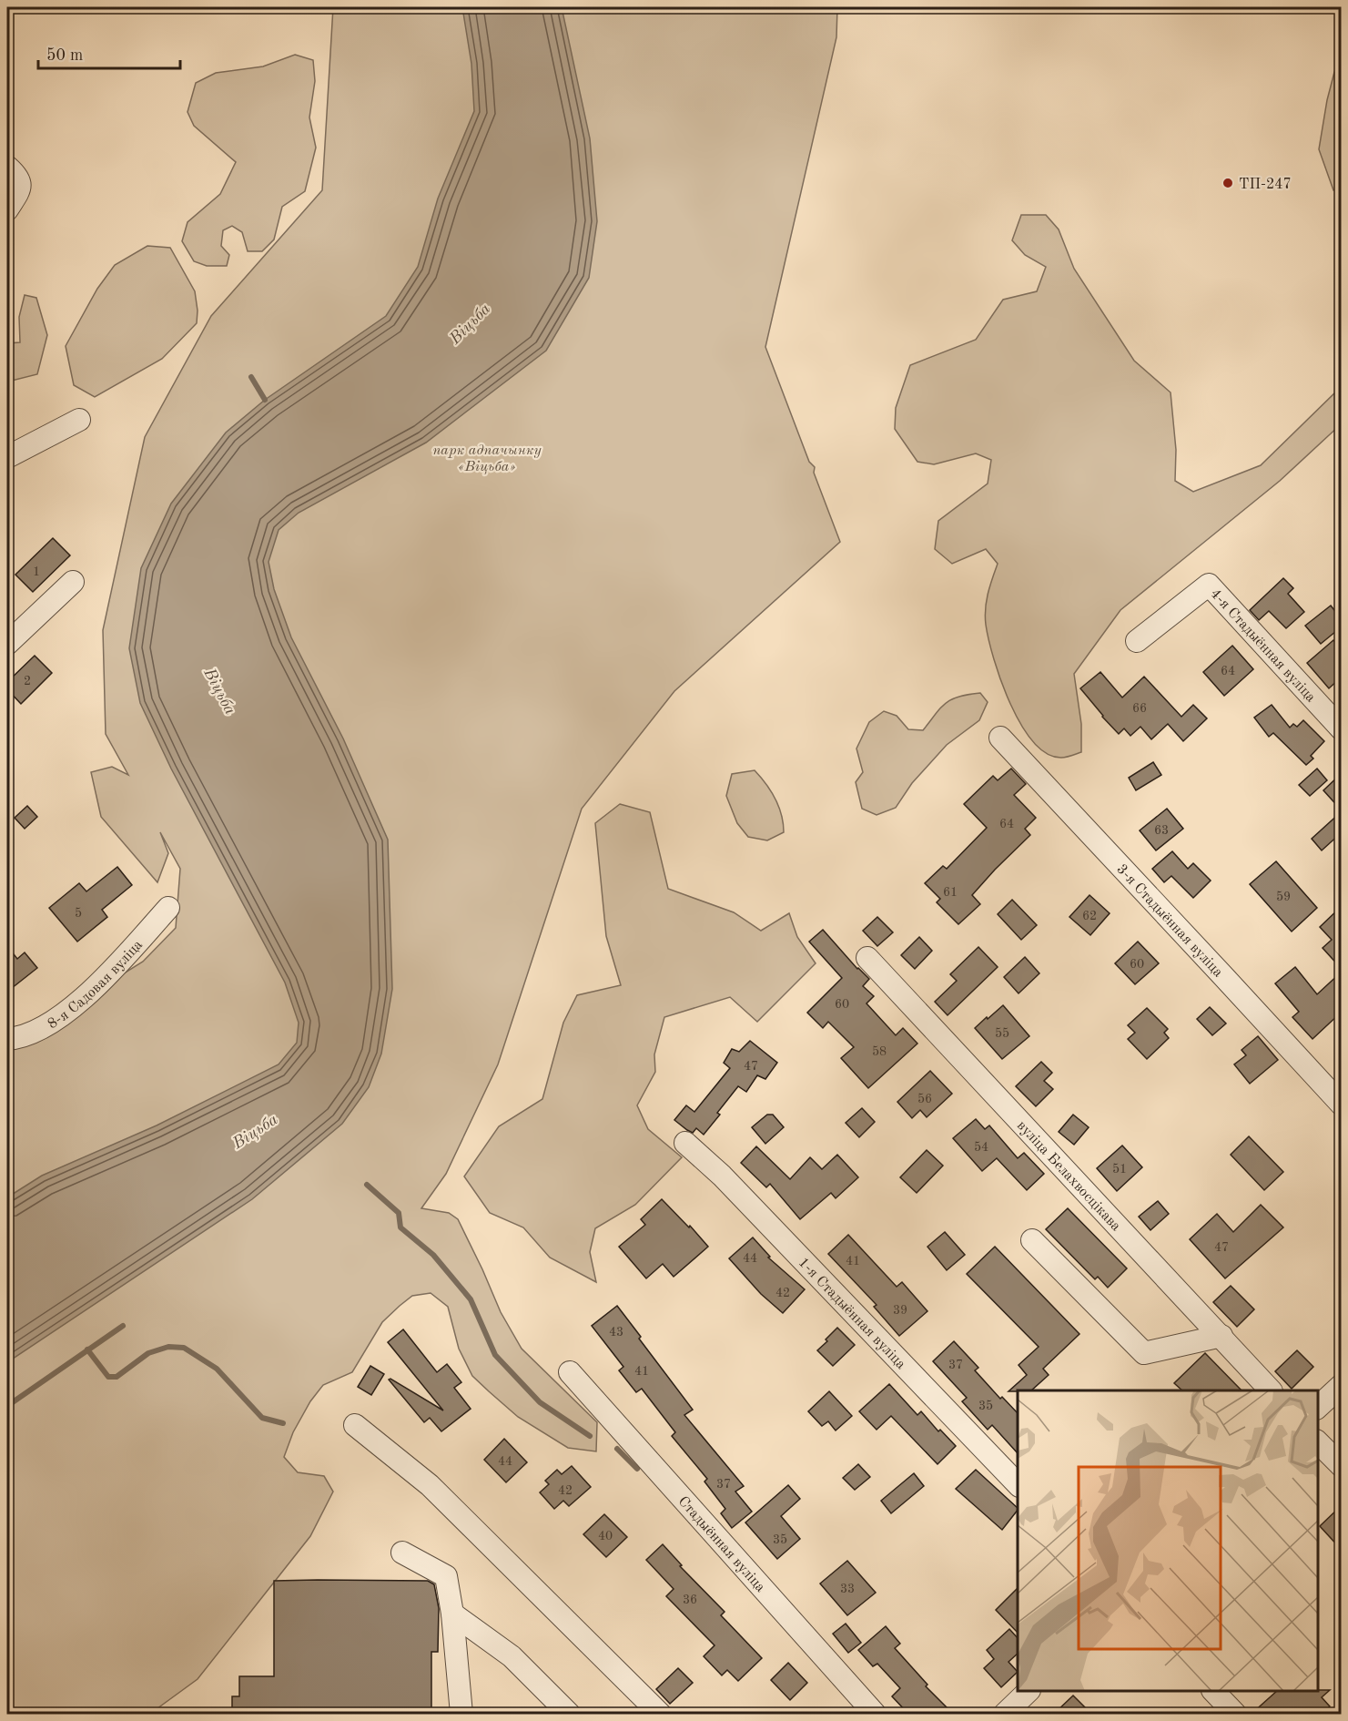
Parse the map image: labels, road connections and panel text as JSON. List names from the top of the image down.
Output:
{
  "streets": {
    "street": [
      "4-я Стадыённая вуліца",
      "3-я Стадыённая вуліца",
      "8-я Садовая вуліца",
      "вуліца Белахвосцікава",
      "1-я Стадыённая вуліца",
      "Стадыённая вуліца"
    ]
  },
  "water": ["Віцьба"],
  "parks": ["парк адпачынку «Віцьба»"],
  "places": ["ТП-247"],
  "house_numbers": [
    "1",
    "64",
    "2",
    "66",
    "64",
    "63",
    "61",
    "59",
    "5",
    "62",
    "60",
    "60",
    "55",
    "58",
    "47",
    "56",
    "54",
    "51",
    "47",
    "44",
    "41",
    "42",
    "39",
    "43",
    "37",
    "41",
    "35",
    "44",
    "37",
    "42",
    "40",
    "35",
    "33",
    "36"
  ],
  "scale_bar": "50 m"
}
